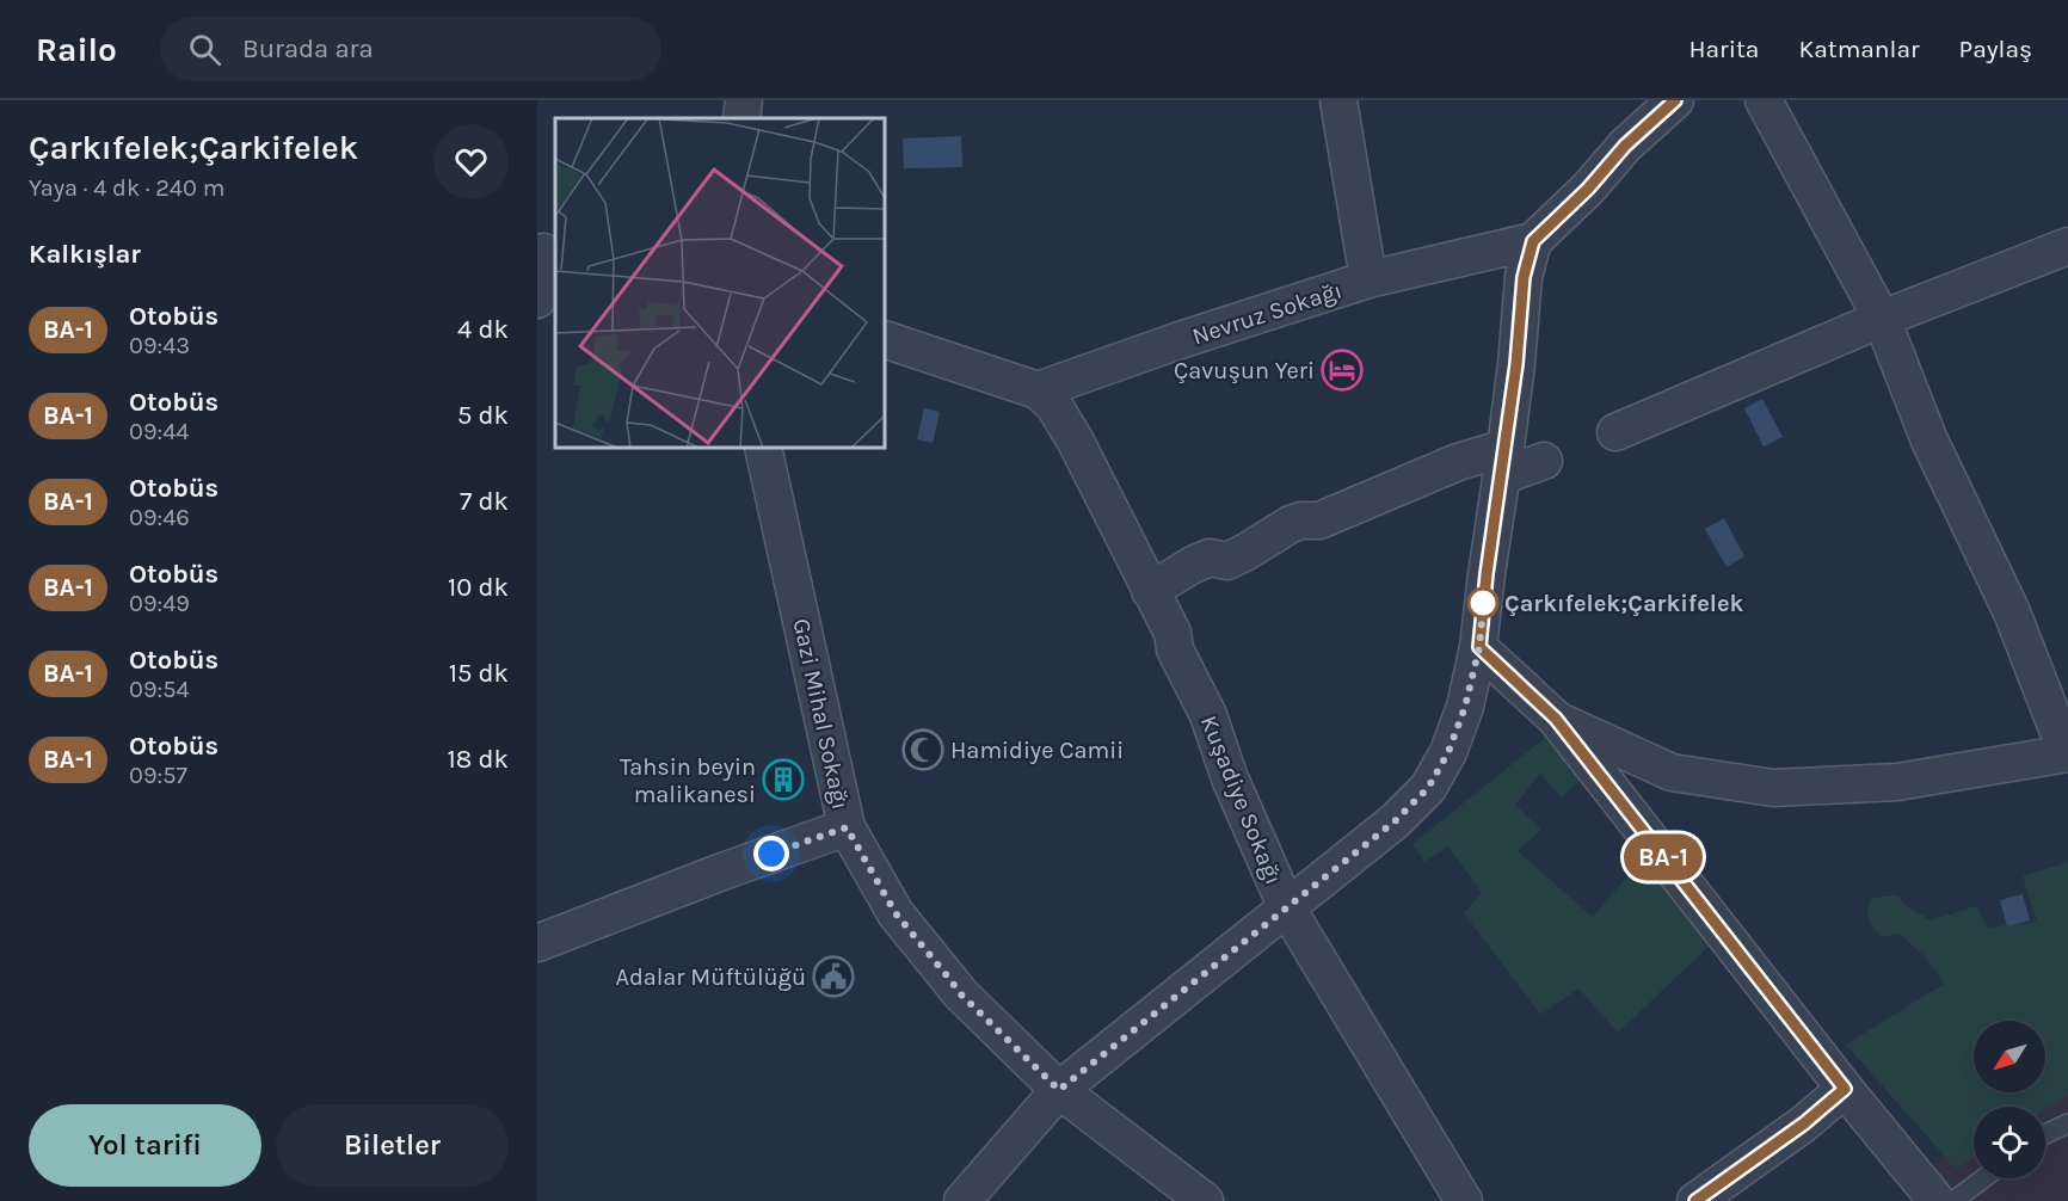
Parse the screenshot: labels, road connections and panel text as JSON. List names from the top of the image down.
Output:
{
  "streets": {
    "street": ["Nevruz Sokağı", "Gazi Mihal Sokağı", "Kuşadiye Sokağı"]
  },
  "crossings": [
    ["Nevruz Sokağı", "Kuşadiye Sokağı"]
  ],
  "places": {
    "hotel": ["Çavuşun Yeri"],
    "other": ["Çarkıfelek;Çarkifelek"],
    "mosque": ["Hamidiye Camii"],
    "building": ["Tahsin beyin malikanesi"],
    "public building": ["Adalar Müftülüğü"]
  },
  "lines": ["bus line BA-1"],
  "north": "bottom left",
  "page": {
    "header": "Railo",
    "search": "Burada ara",
    "nav": ["Harita", "Katmanlar", "Paylaş"],
    "heading": [
      ["Çarkıfelek;Çarkifelek", "Yaya · 4 dk · 240 m"],
      "Kalkışlar"
    ],
    "on_map": "BA-1",
    "list": [
      {
        "mark": "BA-1",
        "name": "Otobüs",
        "note": "09:43",
        "value": "4 dk"
      },
      {
        "mark": "BA-1",
        "name": "Otobüs",
        "note": "09:44",
        "value": "5 dk"
      },
      {
        "mark": "BA-1",
        "name": "Otobüs",
        "note": "09:46",
        "value": "7 dk"
      },
      {
        "mark": "BA-1",
        "name": "Otobüs",
        "note": "09:49",
        "value": "10 dk"
      },
      {
        "mark": "BA-1",
        "name": "Otobüs",
        "note": "09:54",
        "value": "15 dk"
      },
      {
        "mark": "BA-1",
        "name": "Otobüs",
        "note": "09:57",
        "value": "18 dk"
      }
    ],
    "buttons": ["Yol tarifi", "Biletler"]
  }
}
